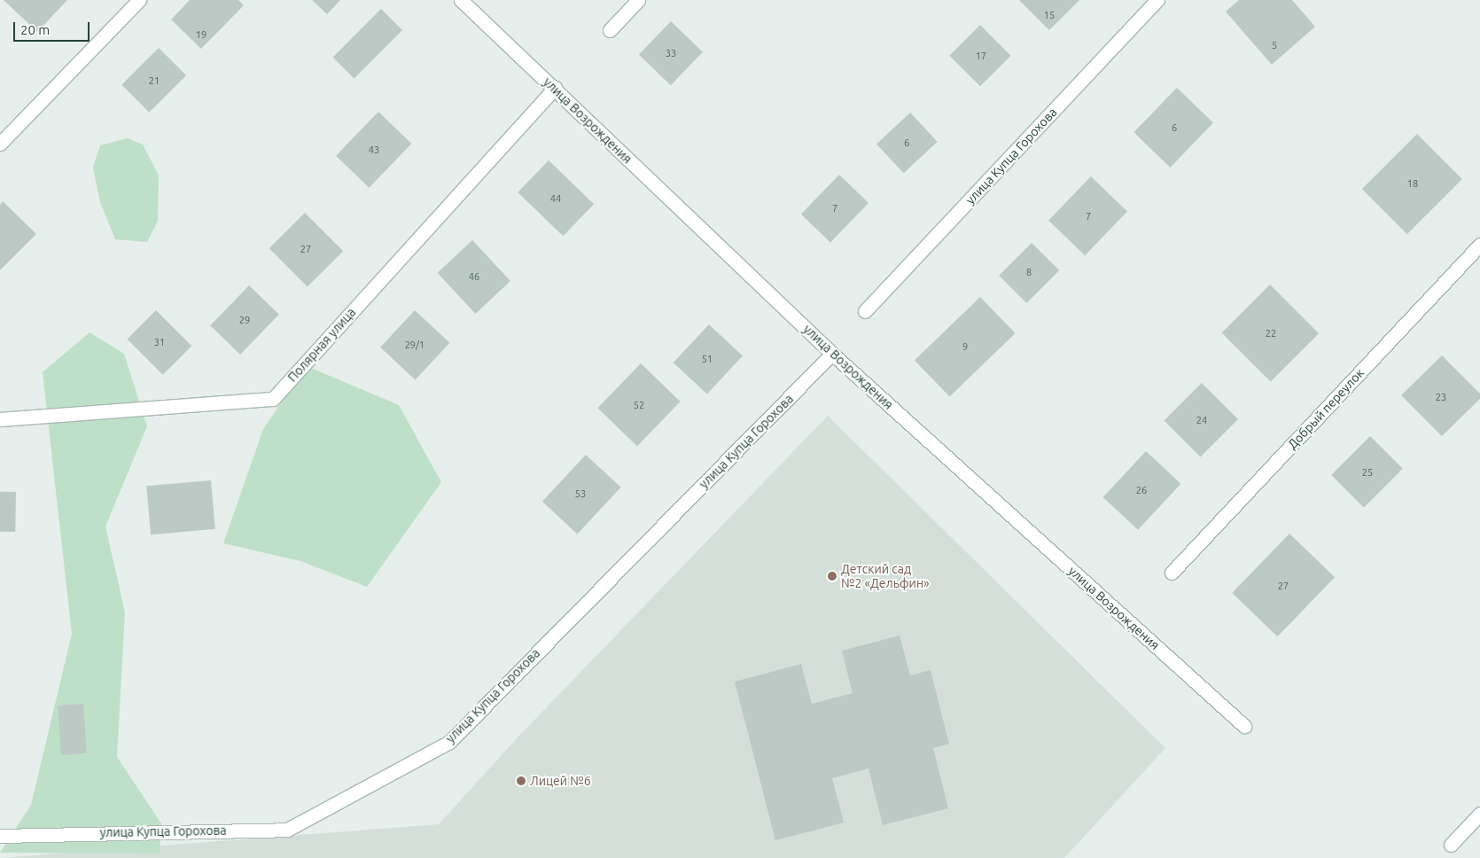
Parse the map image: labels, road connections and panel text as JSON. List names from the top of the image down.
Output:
{
  "streets": {
    "street": [
      "улица Возрождения",
      "улица Купца Горохова",
      "Полярная улица",
      "Добрый переулок"
    ]
  },
  "crossings": [
    ["улица Возрождения", "улица Купца Горохова"],
    ["улица Возрождения", "Полярная улица"]
  ],
  "places": ["Детский сад №2 «Дельфин»", "Лицей №6"],
  "house_numbers": [
    "15",
    "19",
    "5",
    "33",
    "17",
    "21",
    "6",
    "6",
    "43",
    "18",
    "44",
    "7",
    "7",
    "27",
    "8",
    "46",
    "29",
    "22",
    "31",
    "29/1",
    "9",
    "51",
    "23",
    "52",
    "24",
    "25",
    "26",
    "53",
    "27"
  ],
  "scale_bar": "20 m"
}
